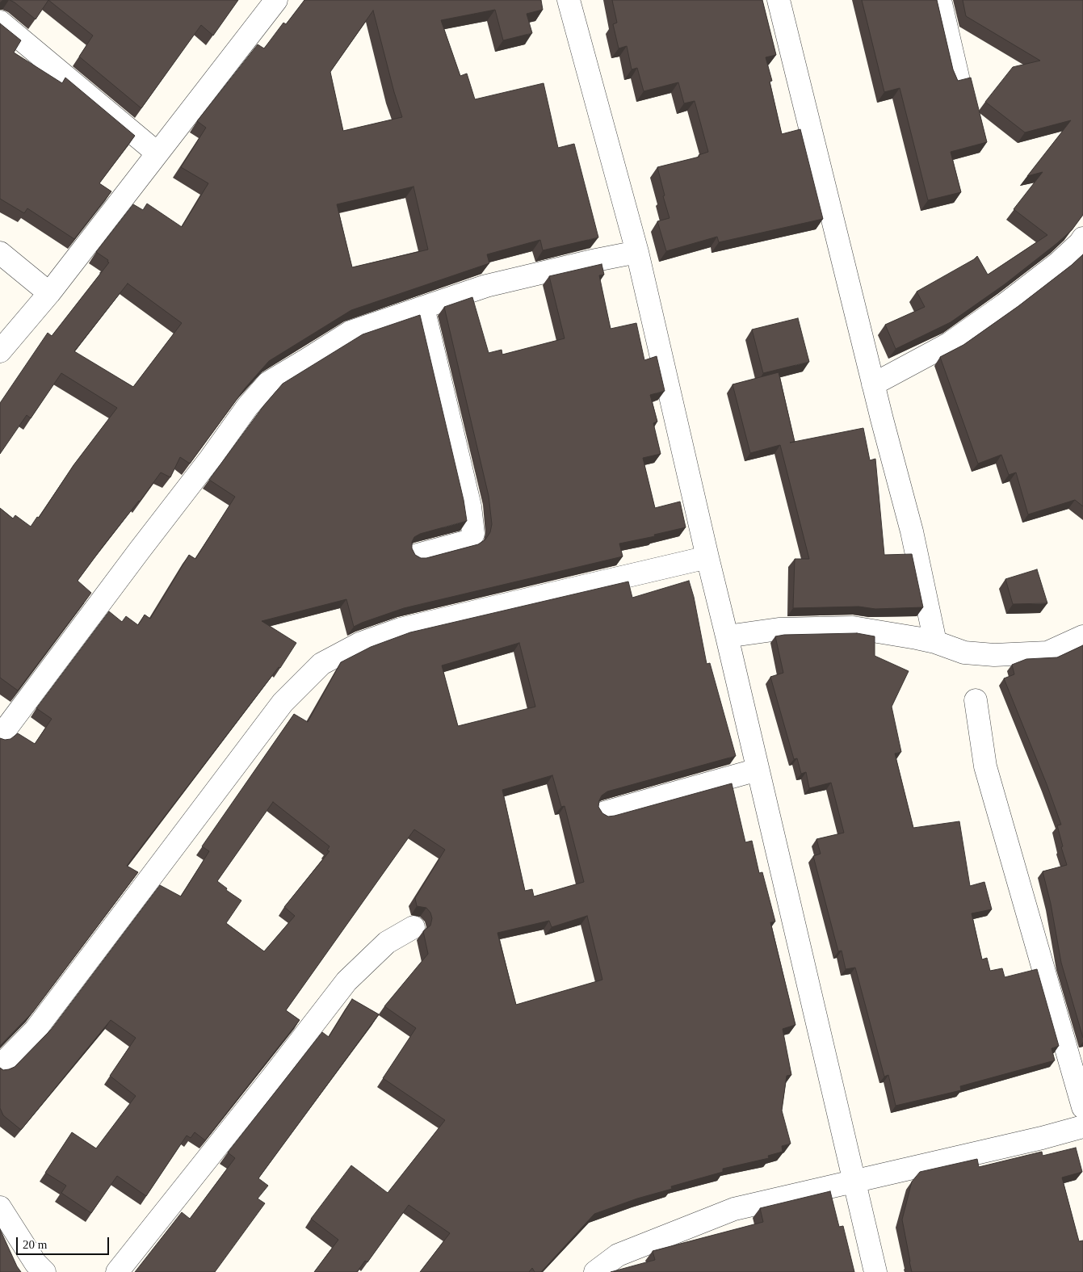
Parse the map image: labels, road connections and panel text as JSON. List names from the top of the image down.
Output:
{
  "scale_bar": "20 m"
}
